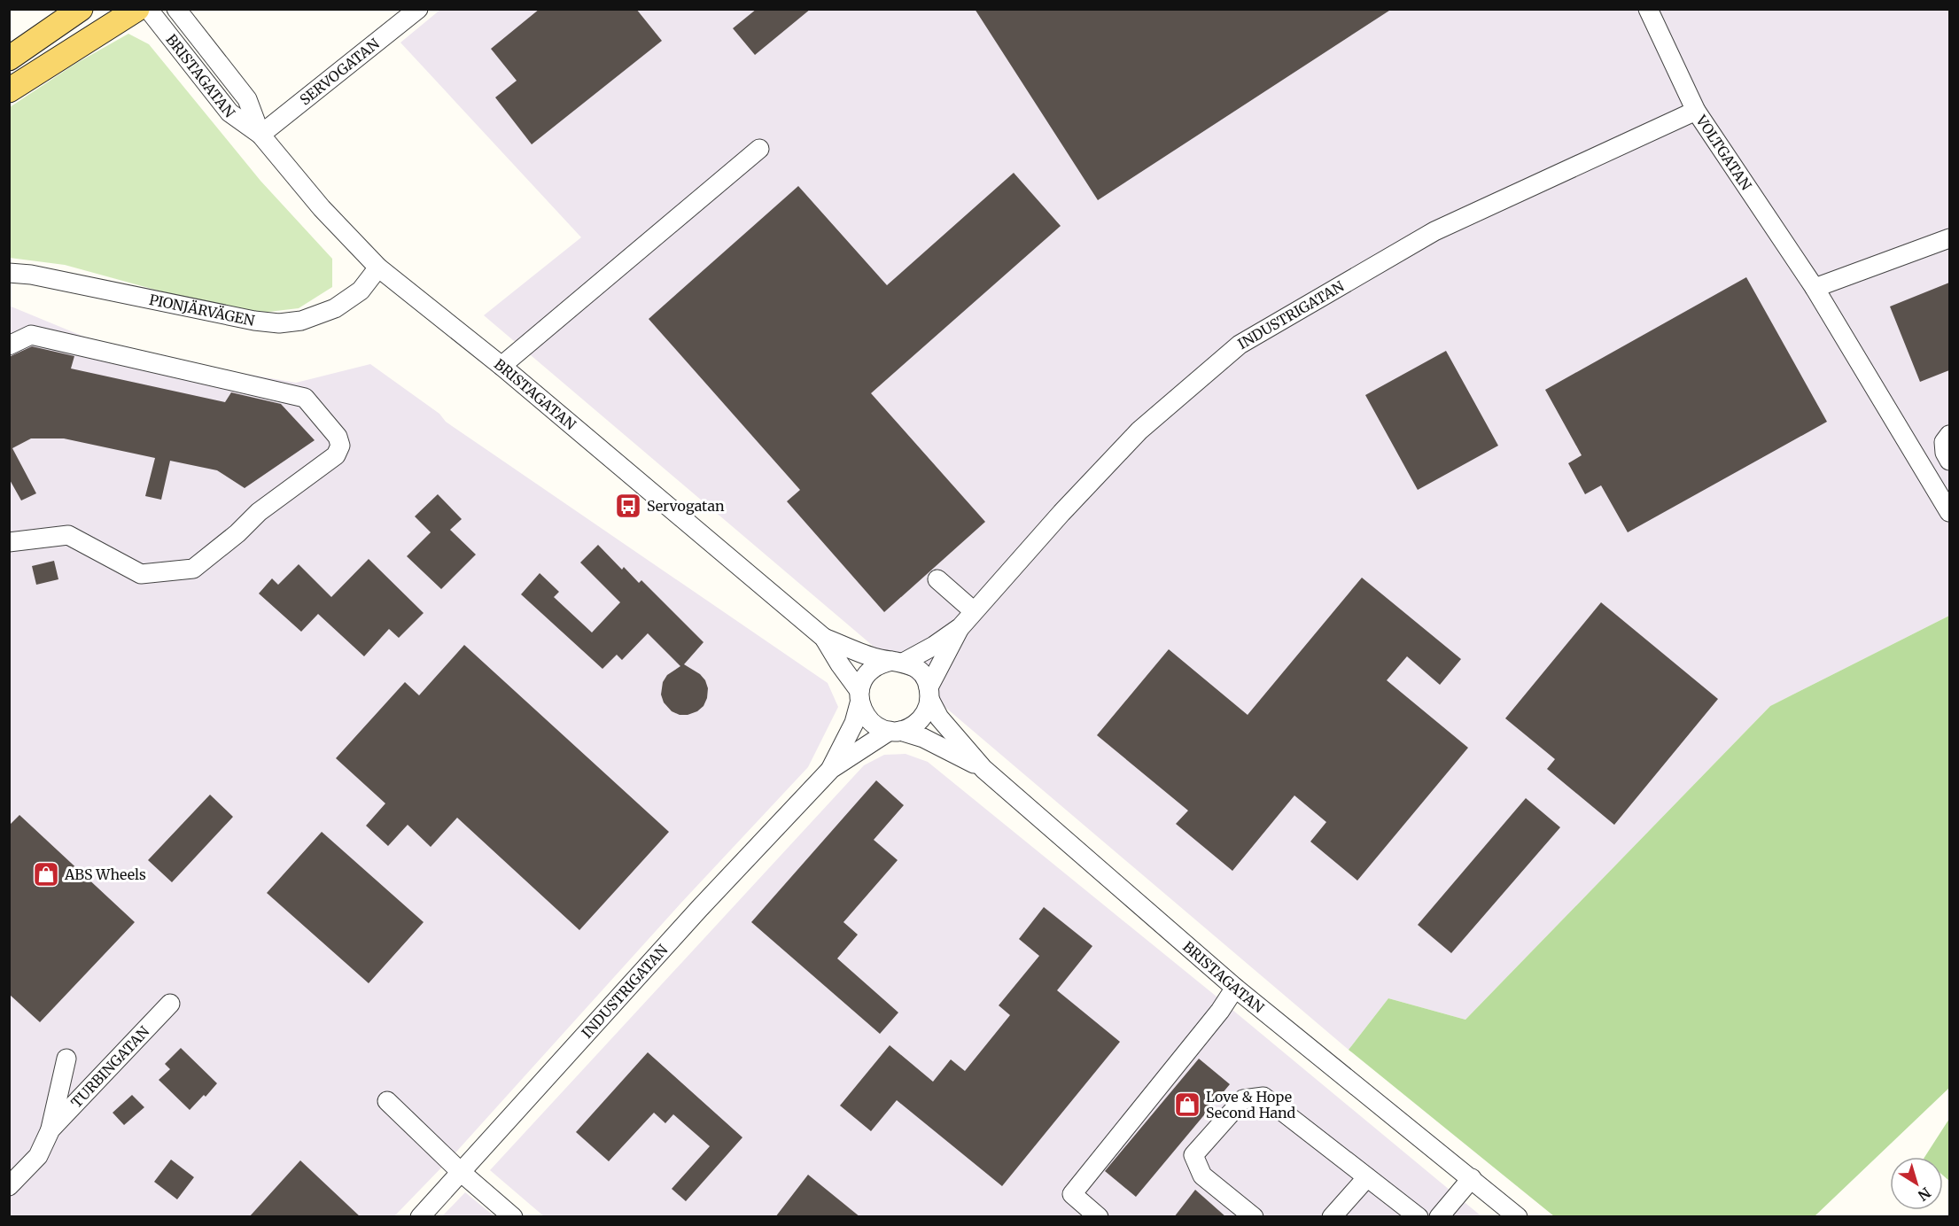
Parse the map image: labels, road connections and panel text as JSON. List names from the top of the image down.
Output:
{
  "streets": {
    "street": [
      "SERVOGATAN",
      "BRISTAGATAN",
      "VOLTGATAN",
      "PIONJÄRVÄGEN",
      "INDUSTRIGATAN",
      "TURBINGATAN"
    ]
  },
  "crossings": [
    ["SERVOGATAN", "BRISTAGATAN"],
    ["BRISTAGATAN", "PIONJÄRVÄGEN"],
    ["BRISTAGATAN", "INDUSTRIGATAN"],
    ["VOLTGATAN", "INDUSTRIGATAN"]
  ],
  "places": {
    "bus stop": ["Servogatan"],
    "shop": ["ABS Wheels", "Love & Hope Second Hand"]
  },
  "north": "bottom right"
}
